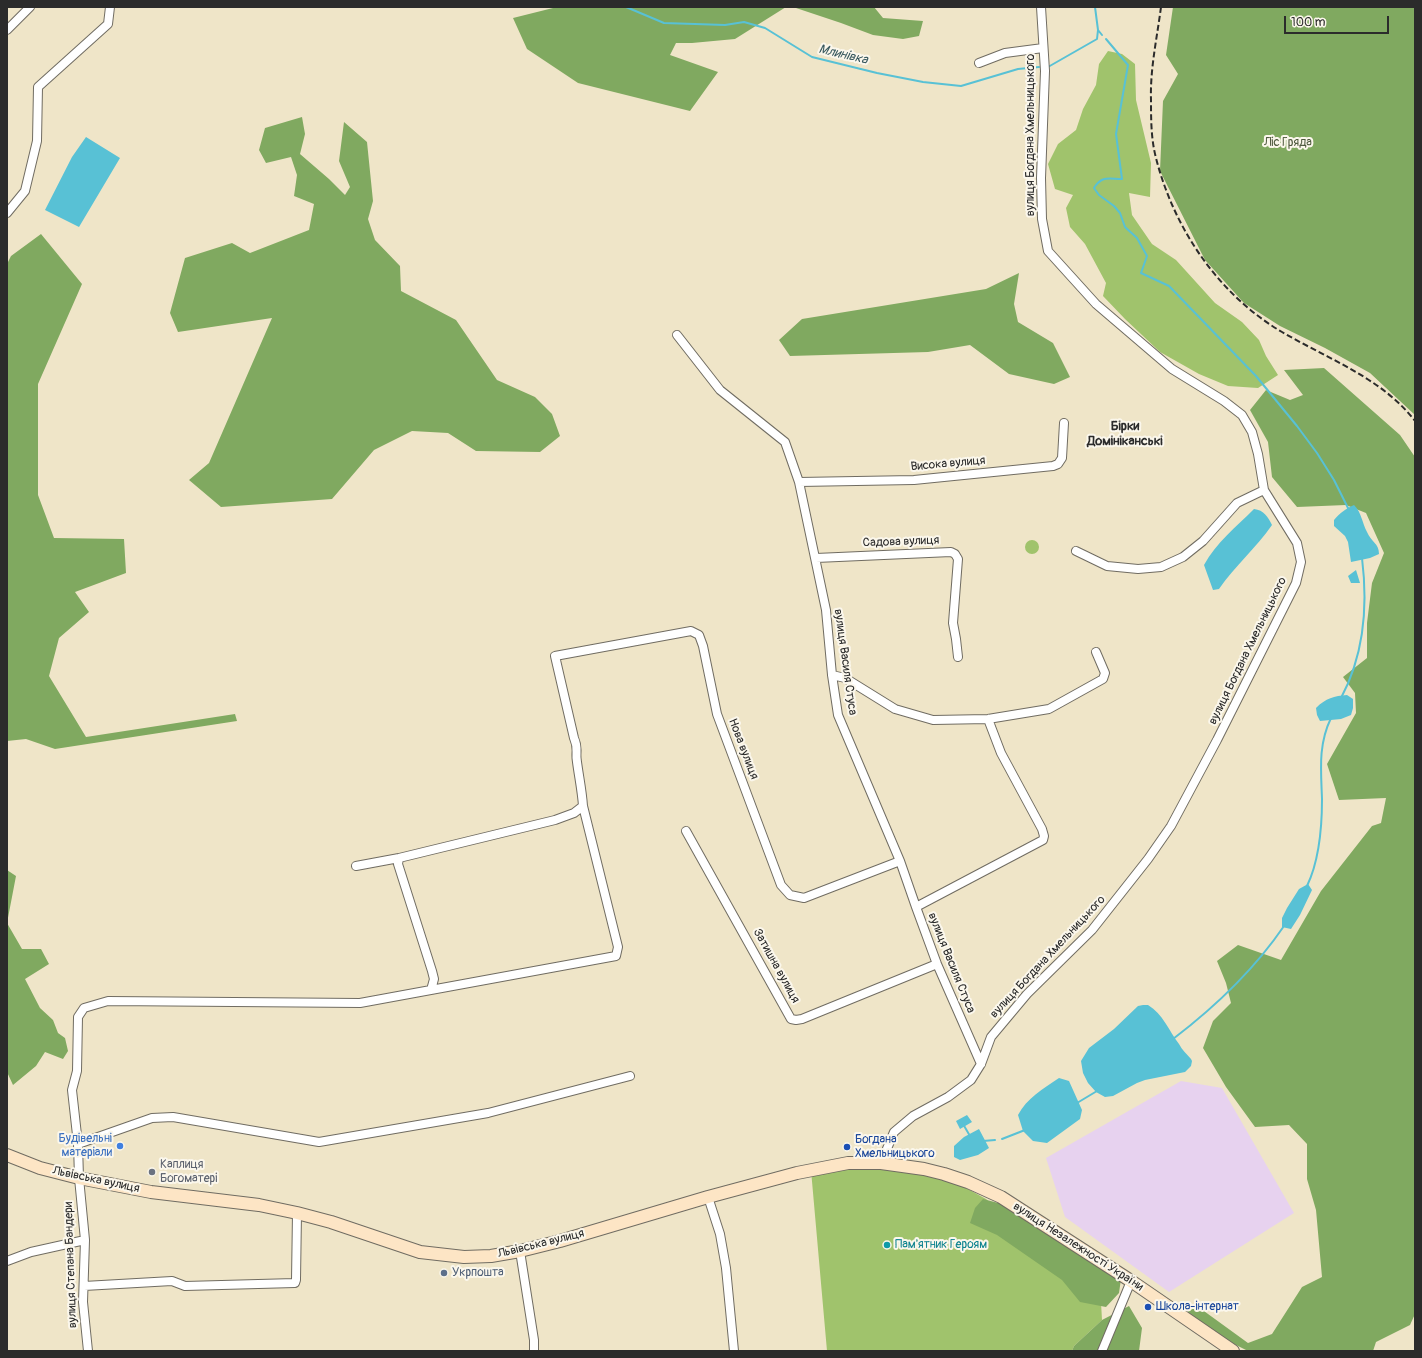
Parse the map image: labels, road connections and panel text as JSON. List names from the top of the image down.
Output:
{
  "streets": {
    "main road": ["Львівська вулиця", "вулиця Незалежності України"],
    "street": [
      "вулиця Богдана Хмельницького",
      "Висока вулиця",
      "Садова вулиця",
      "вулиця Василя Стуса",
      "Нова вулиця",
      "Затишна вулиця",
      "вулиця Степана Бандери"
    ]
  },
  "crossings": [
    ["вулиця Богдана Хмельницького", "вулиця Василя Стуса"],
    ["вулиця Богдана Хмельницького", "Львівська вулиця"],
    ["Висока вулиця", "вулиця Василя Стуса"],
    ["Садова вулиця", "вулиця Василя Стуса"],
    ["вулиця Василя Стуса", "Нова вулиця"],
    ["вулиця Василя Стуса", "Затишна вулиця"],
    ["Нова вулиця", "вулиця Степана Бандери"],
    ["Львівська вулиця", "вулиця Незалежності України"],
    ["Львівська вулиця", "вулиця Степана Бандери"]
  ],
  "districts": ["Бірки Домініканські"],
  "water": ["Млинівка"],
  "parks": ["Ліс Гряда"],
  "places": [
    "Будівельні матеріали",
    "Богдана Хмельницького",
    "Каплиця Богоматері",
    "Пам'ятник Героям",
    "Укрпошта",
    "Школа-інтернат"
  ],
  "scale_bar": "100 m"
}
